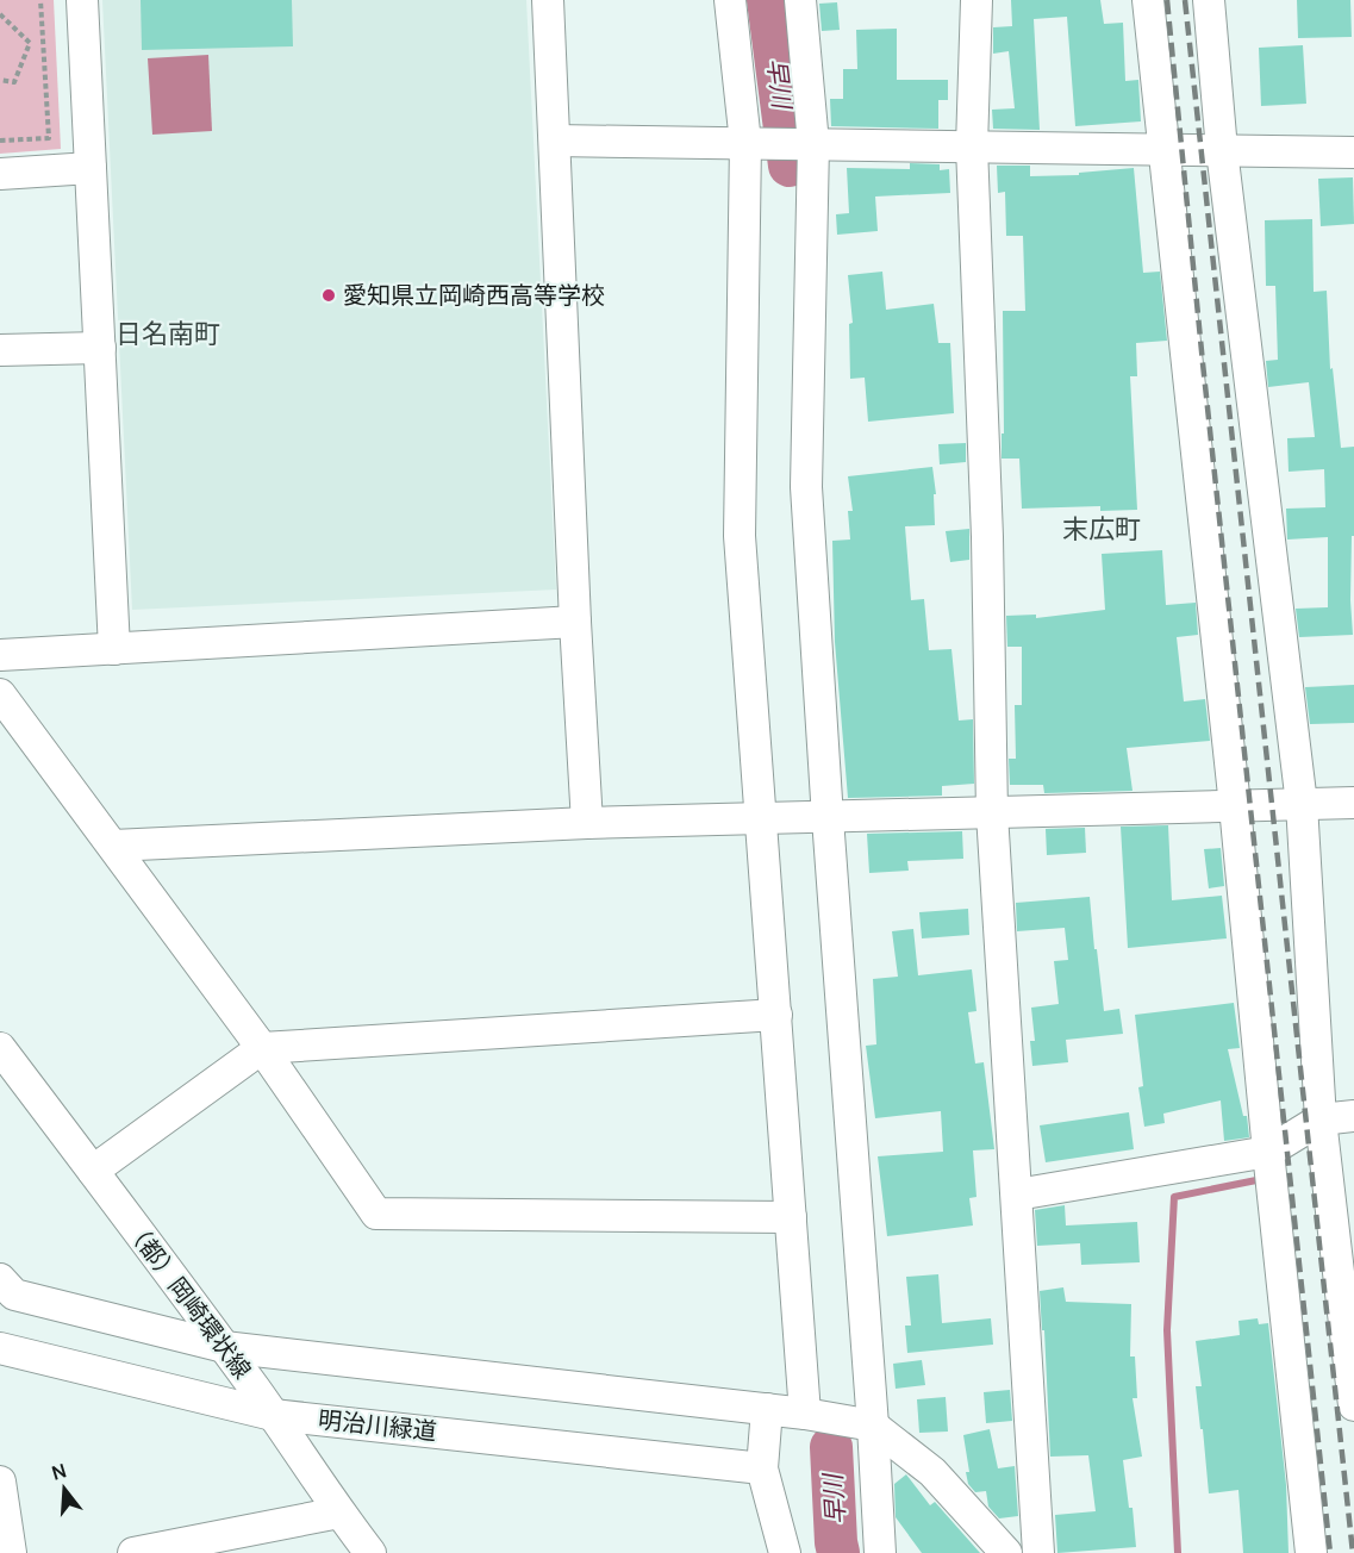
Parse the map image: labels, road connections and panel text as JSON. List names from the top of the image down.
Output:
{
  "streets": {
    "street": ["（都）岡崎環状線", "明治川緑道"]
  },
  "crossings": [
    ["（都）岡崎環状線", "明治川緑道"]
  ],
  "districts": ["日名南町", "末広町"],
  "water": ["早川"],
  "places": ["愛知県立岡崎西高等学校"],
  "north": "top"
}
